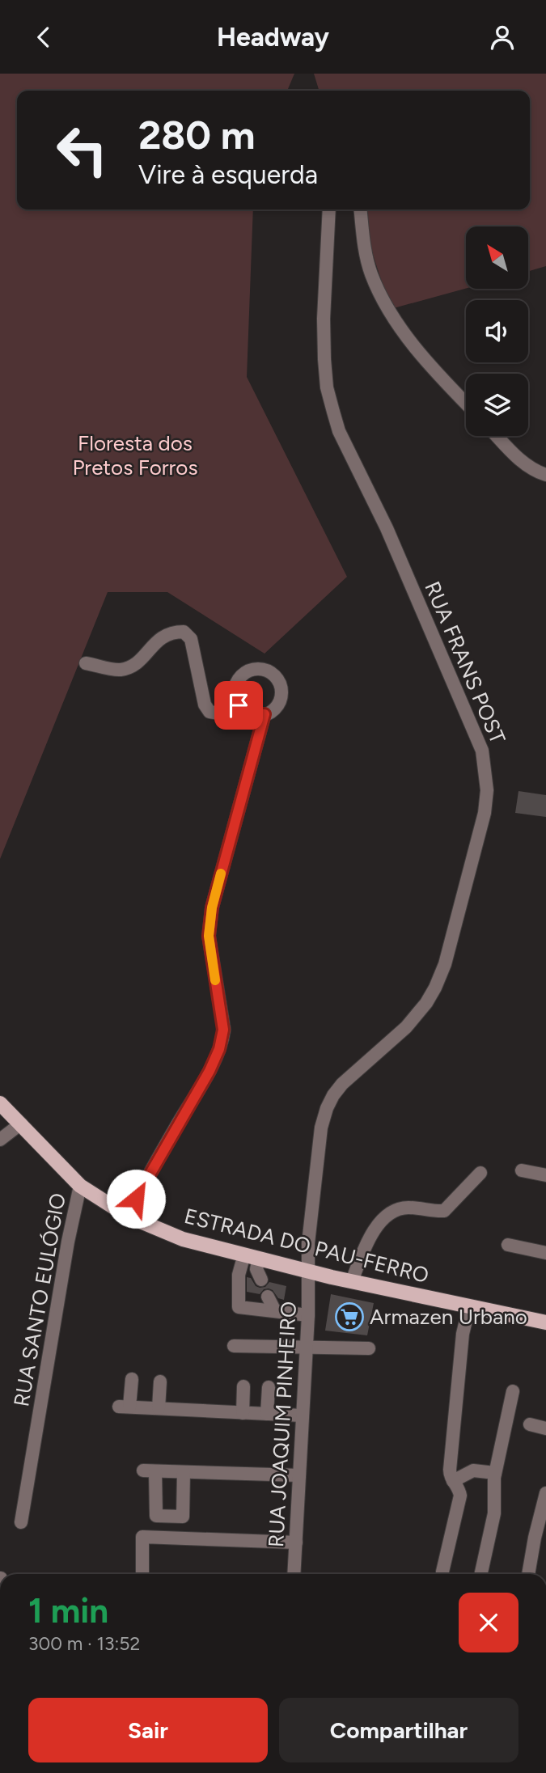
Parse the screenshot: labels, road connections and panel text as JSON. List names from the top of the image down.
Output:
{
  "streets": {
    "main road": ["ESTRADA DO PAU-FERRO"],
    "street": ["RUA FRANS POST", "RUA SANTO EULÓGIO", "RUA JOAQUIM PINHEIRO"]
  },
  "crossings": [
    ["RUA FRANS POST", "ESTRADA DO PAU-FERRO"],
    ["RUA FRANS POST", "RUA JOAQUIM PINHEIRO"],
    ["ESTRADA DO PAU-FERRO", "RUA SANTO EULÓGIO"],
    ["ESTRADA DO PAU-FERRO", "RUA JOAQUIM PINHEIRO"]
  ],
  "parks": ["Floresta dos Pretos Forros"],
  "places": {
    "supermarket": ["Armazen Urbano"]
  },
  "north": "top left",
  "page": {
    "header": "Headway",
    "turn": ["280 m", "Vire à esquerda"],
    "heading": ["1 min", "300 m · 13:52"],
    "buttons": ["Sair", "Compartilhar"]
  }
}
